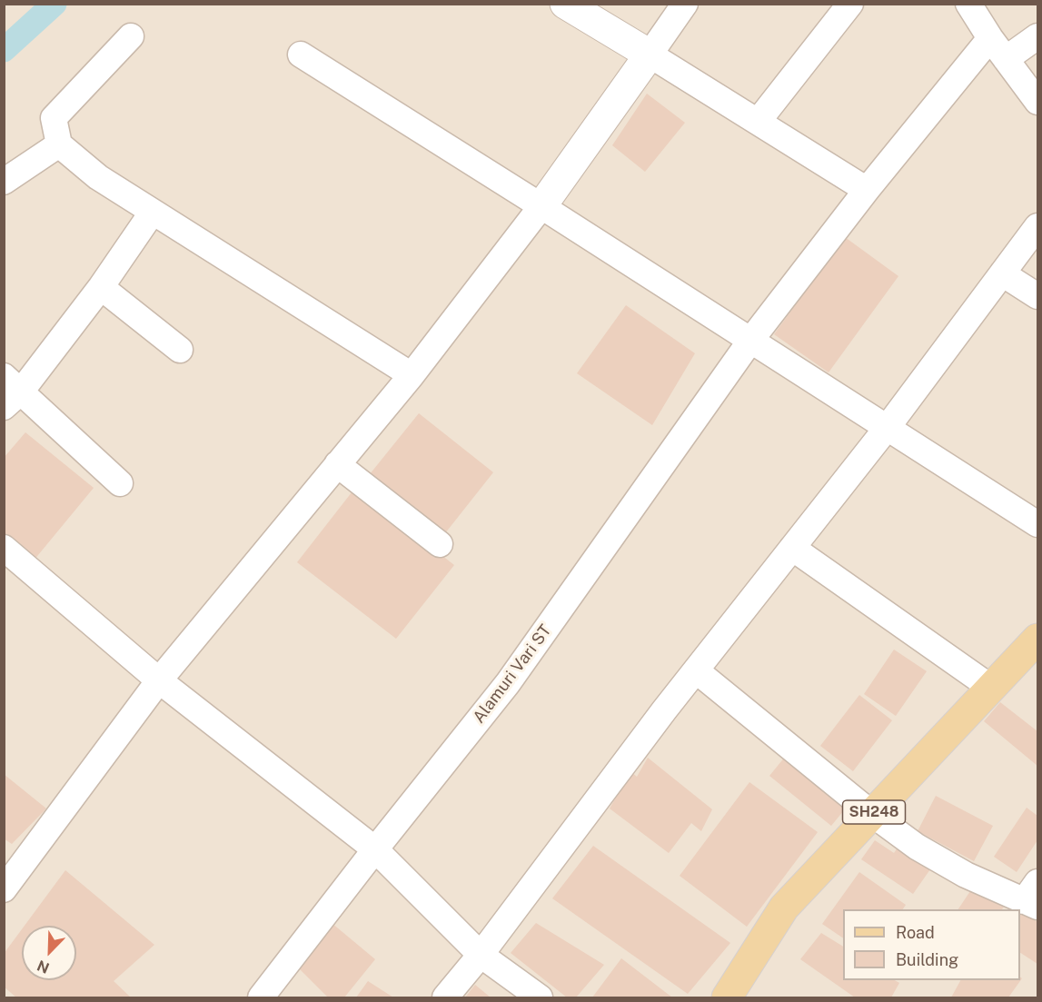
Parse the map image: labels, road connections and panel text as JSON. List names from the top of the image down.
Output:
{
  "streets": {
    "main road": ["SH248"],
    "street": ["Alamuri Vari ST"]
  },
  "legend": ["Road", "Building"],
  "north": "bottom left"
}
